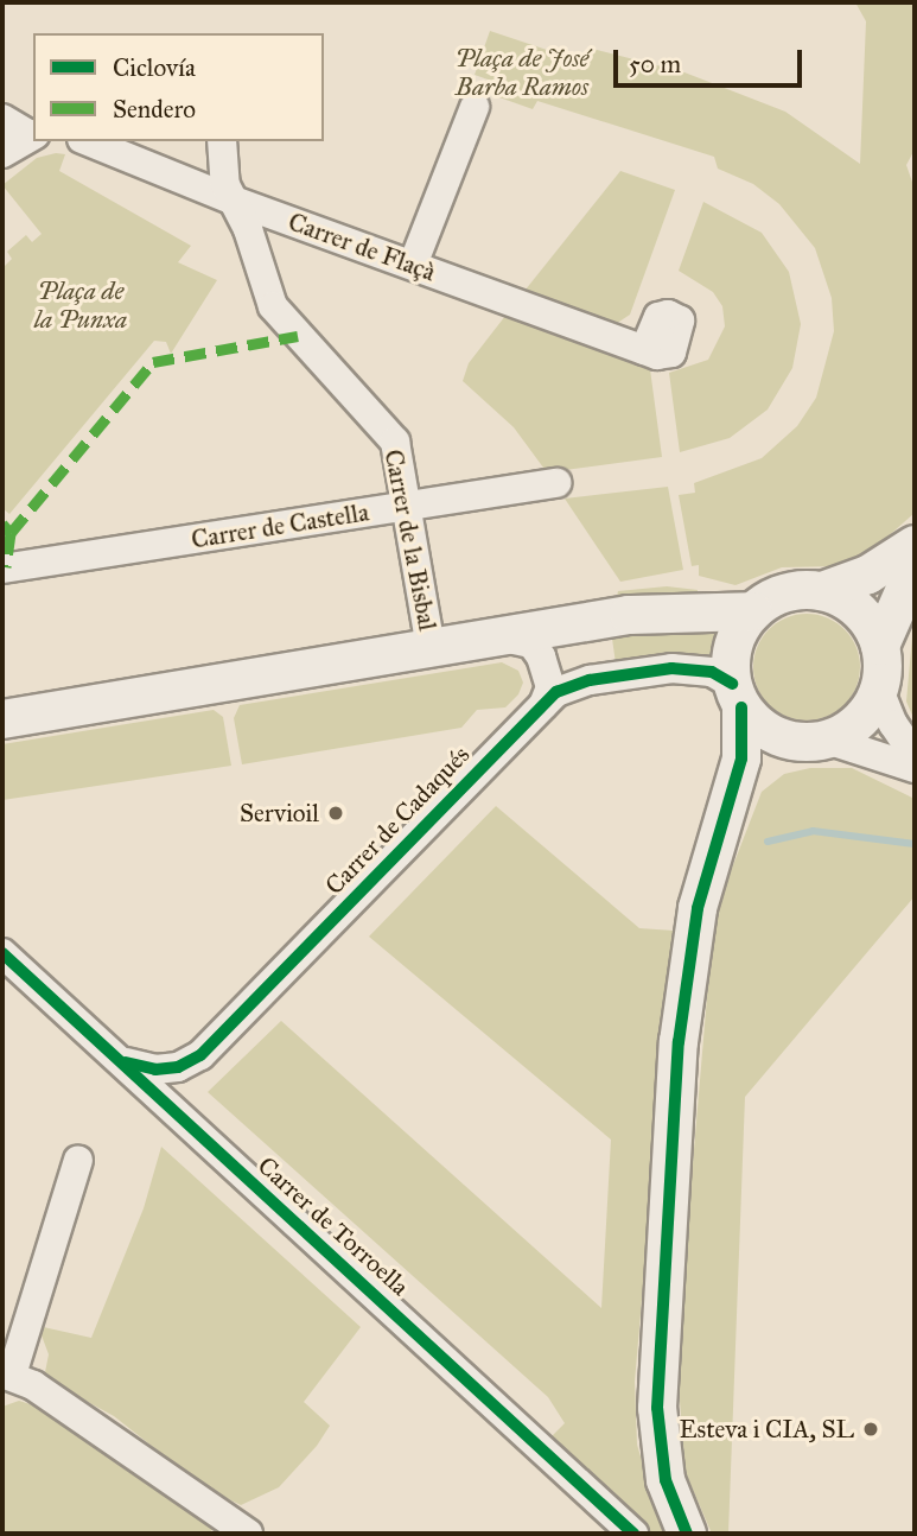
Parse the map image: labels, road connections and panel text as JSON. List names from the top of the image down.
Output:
{
  "streets": {
    "street": [
      "Carrer de Flaçà",
      "Carrer de Castella",
      "Carrer de la Bisbal",
      "Carrer de Cadaqués",
      "Carrer de Torroella"
    ]
  },
  "crossings": [
    ["Carrer de Flaçà", "Carrer de la Bisbal"],
    ["Carrer de Castella", "Carrer de la Bisbal"],
    ["Carrer de Cadaqués", "Carrer de Torroella"]
  ],
  "parks": ["Plaça de José Barba Ramos", "Plaça de la Punxa"],
  "places": ["Servioil", "Esteva i CIA, SL"],
  "legend": ["Ciclovía", "Sendero"],
  "scale_bar": "50 m"
}
